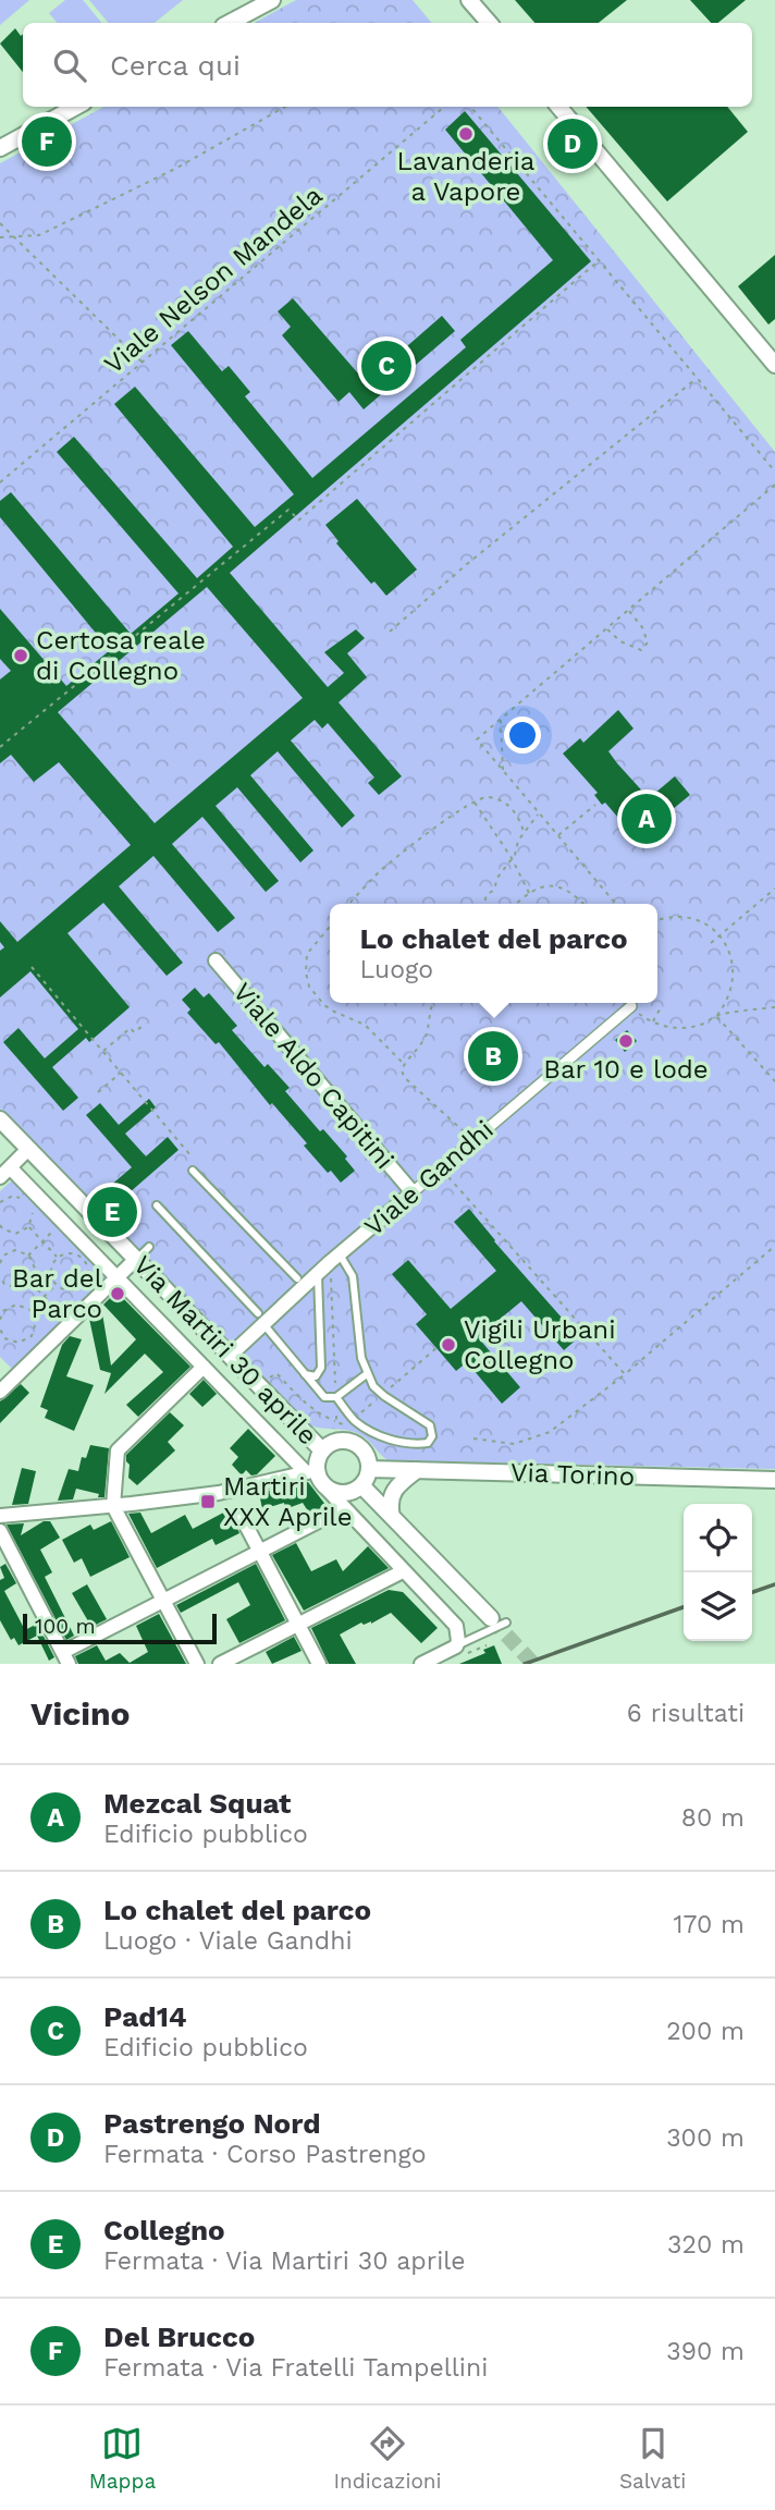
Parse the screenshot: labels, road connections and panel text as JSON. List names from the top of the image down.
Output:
{
  "streets": {
    "street": [
      "Viale Aldo Capitini",
      "Viale Gandhi",
      "Via Martiri 30 aprile",
      "Via Torino"
    ],
    "path": ["Viale Nelson Mandela"]
  },
  "crossings": [
    ["Viale Aldo Capitini", "Viale Gandhi"],
    ["Viale Gandhi", "Via Martiri 30 aprile"],
    ["Via Martiri 30 aprile", "Via Torino"]
  ],
  "places": {
    "other": [
      "Lavanderia a Vapore",
      "Certosa reale di Collegno",
      "Bar 10 e lode",
      "Bar del Parco",
      "Vigili Urbani Collegno"
    ],
    "transit": ["Martiri XXX Aprile"]
  },
  "scale_bar": "100 m",
  "page": {
    "search": "Cerca qui",
    "pins": [
      "F",
      "D",
      "C",
      "A",
      "B",
      "E"
    ],
    "popup": ["Lo chalet del parco", "Luogo"],
    "scale": "100 m",
    "heading": ["Vicino", "6 risultati"],
    "list": [
      {
        "mark": "A",
        "name": "Mezcal Squat",
        "note": "Edificio pubblico",
        "value": "80 m"
      },
      {
        "mark": "B",
        "name": "Lo chalet del parco",
        "note": "Luogo · Viale Gandhi",
        "value": "170 m"
      },
      {
        "mark": "C",
        "name": "Pad14",
        "note": "Edificio pubblico",
        "value": "200 m"
      },
      {
        "mark": "D",
        "name": "Pastrengo Nord",
        "note": "Fermata · Corso Pastrengo",
        "value": "300 m"
      },
      {
        "mark": "E",
        "name": "Collegno",
        "note": "Fermata · Via Martiri 30 aprile",
        "value": "320 m"
      },
      {
        "mark": "F",
        "name": "Del Brucco",
        "note": "Fermata · Via Fratelli Tampellini",
        "value": "390 m"
      }
    ],
    "nav": ["Mappa", "Indicazioni", "Salvati"]
  }
}
